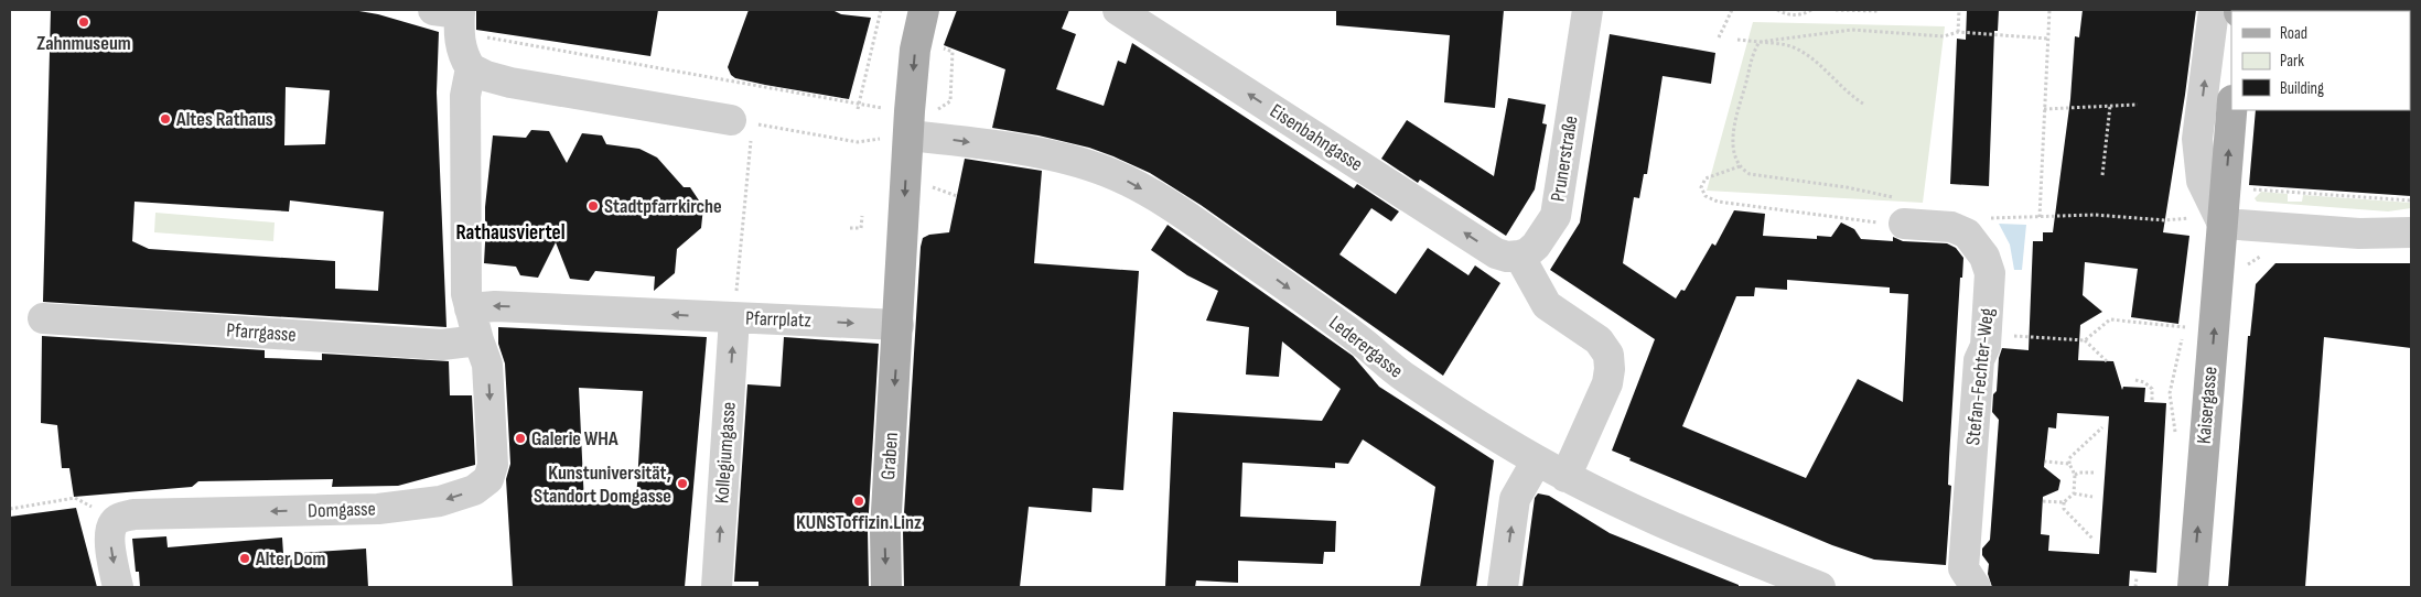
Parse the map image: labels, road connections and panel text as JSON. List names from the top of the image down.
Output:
{
  "streets": {
    "main road": ["Kaisergasse", "Graben"],
    "street": [
      "Eisenbahngasse",
      "Prunerstraße",
      "Pfarrplatz",
      "Pfarrgasse",
      "Lederergasse",
      "Stefan-Fechter-Weg",
      "Kollegiumgasse",
      "Domgasse"
    ]
  },
  "crossings": [
    ["Eisenbahngasse", "Prunerstraße"],
    ["Pfarrplatz", "Kollegiumgasse"],
    ["Pfarrplatz", "Graben"],
    ["Pfarrgasse", "Domgasse"]
  ],
  "one_way": [
    "Eisenbahngasse",
    "Lederergasse",
    "Kaisergasse",
    "Kollegiumgasse",
    "Graben"
  ],
  "districts": ["Rathausviertel"],
  "places": [
    "Zahnmuseum",
    "Altes Rathaus",
    "Stadtpfarrkirche",
    "Galerie WHA",
    "Kunstuniversität, Standort Domgasse",
    "KUNSToffizin.Linz",
    "Alter Dom"
  ],
  "legend": ["Road", "Park", "Building"]
}
